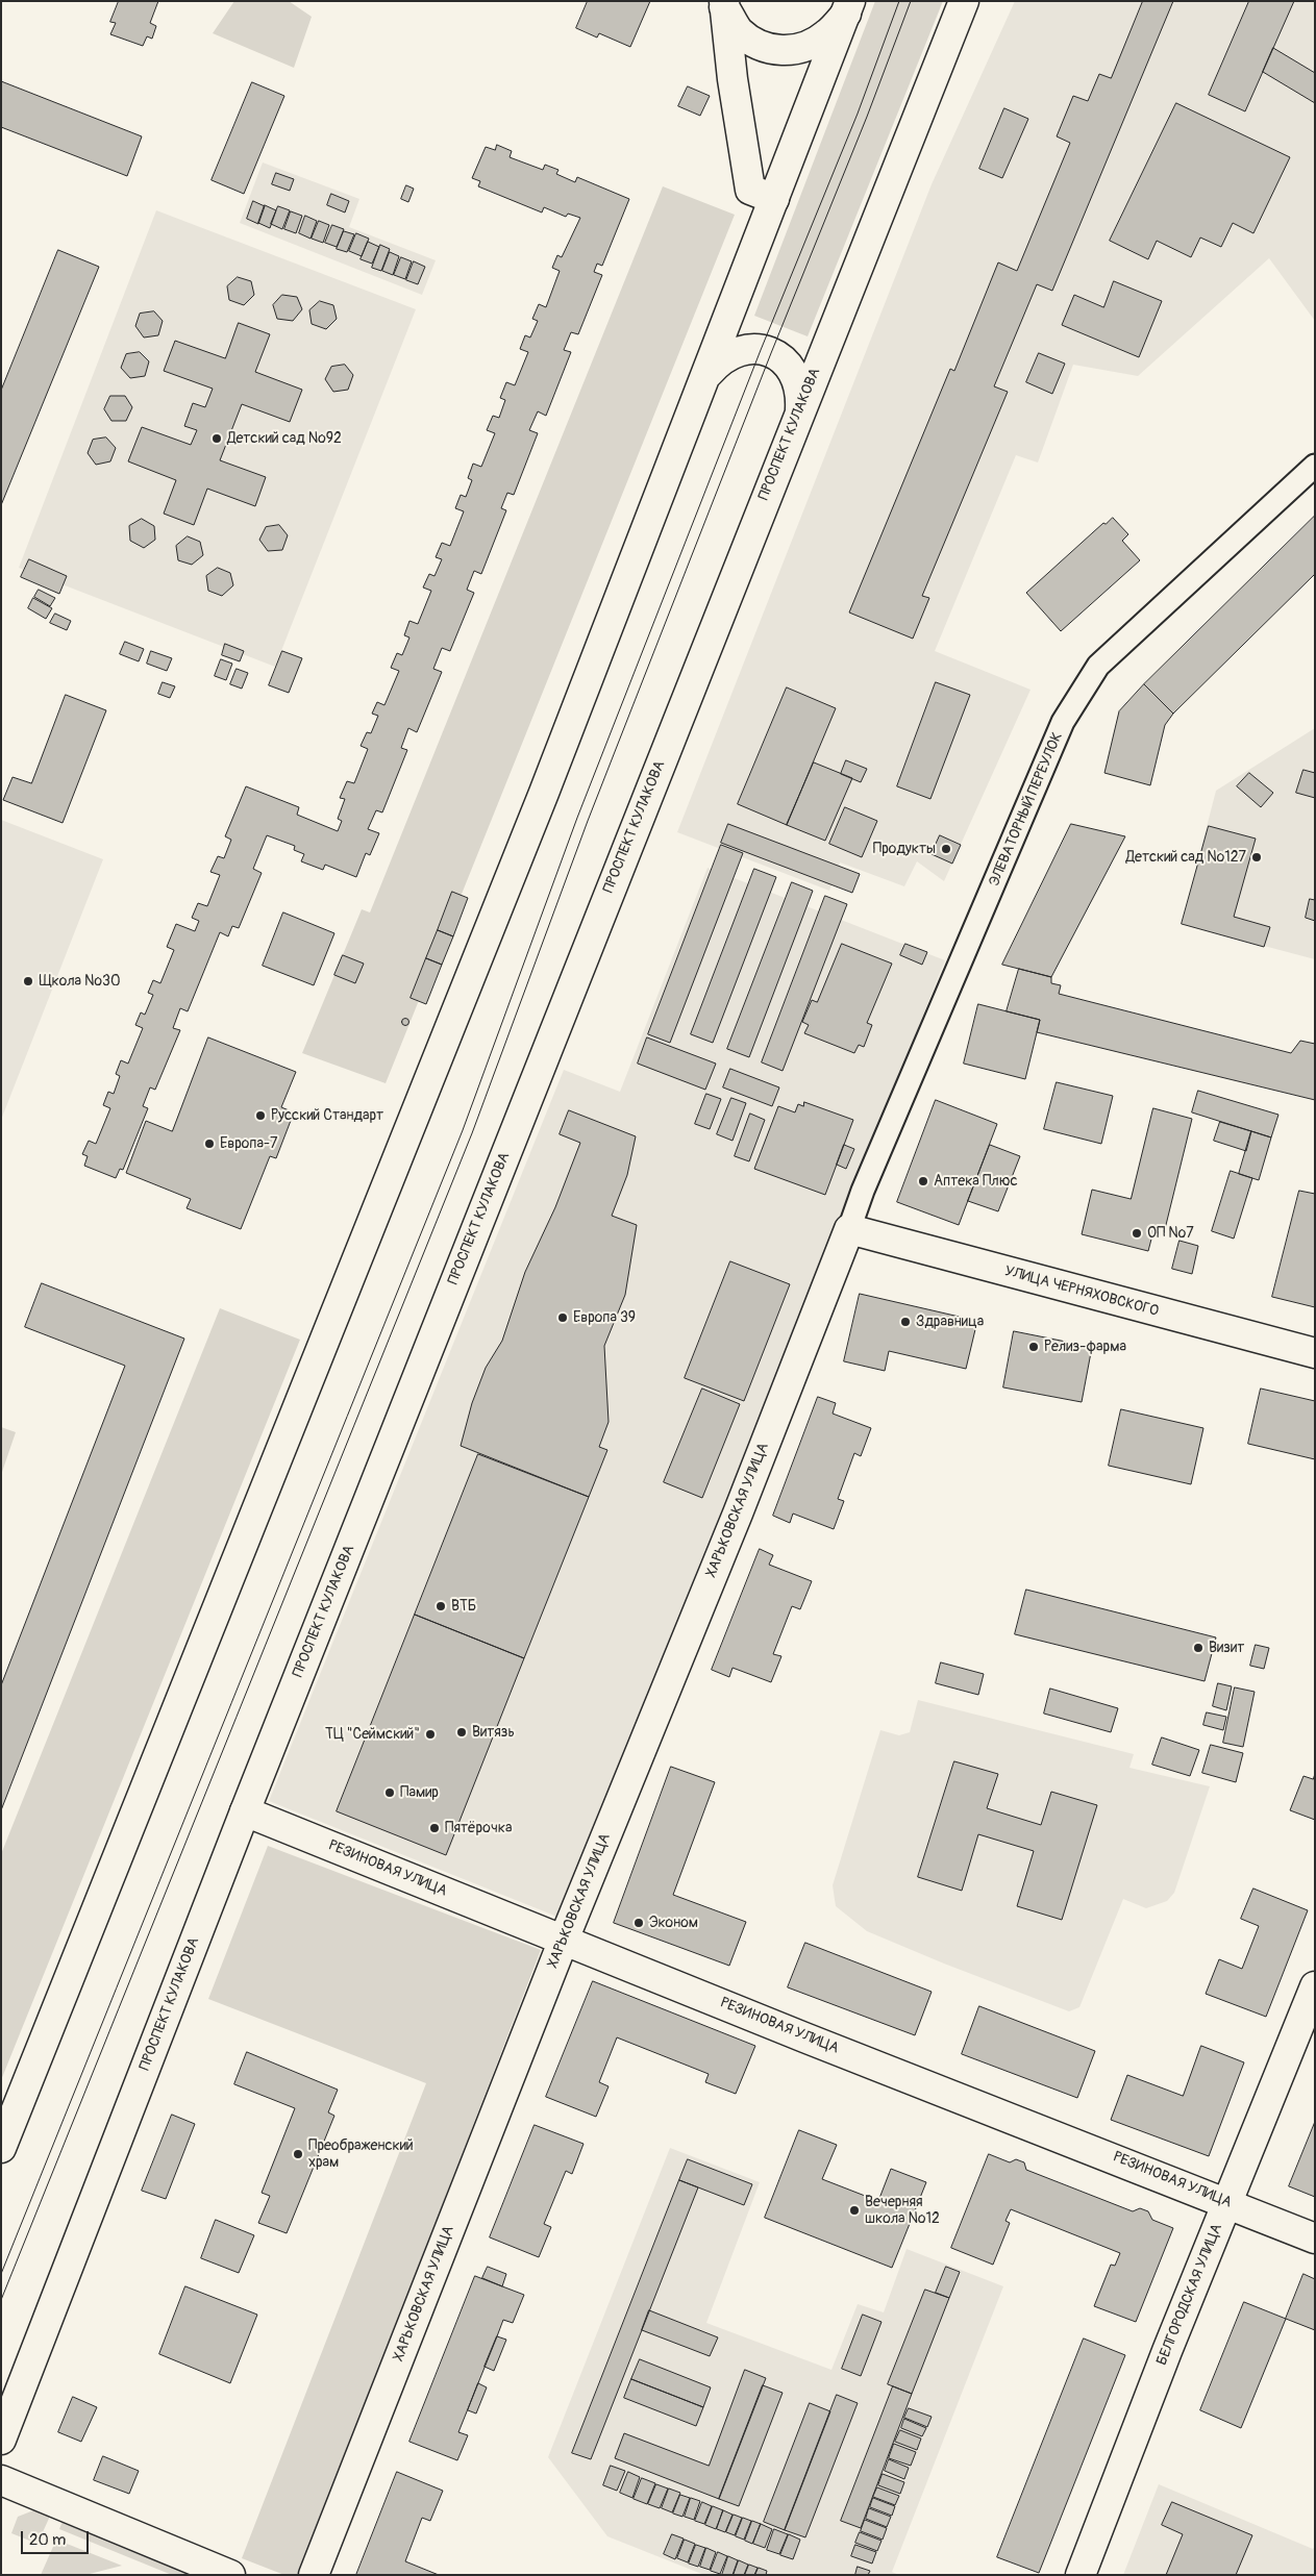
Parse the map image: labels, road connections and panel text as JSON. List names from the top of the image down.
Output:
{
  "streets": {
    "main road": [
      "ПРОСПЕКТ КУЛАКОВА",
      "УЛИЦА ЧЕРНЯХОВСКОГО",
      "ХАРЬКОВСКАЯ УЛИЦА",
      "РЕЗИНОВАЯ УЛИЦА",
      "БЕЛГОРОДСКАЯ УЛИЦА"
    ],
    "street": ["ЭЛЕВАТОРНЫЙ ПЕРЕУЛОК"]
  },
  "crossings": [
    ["ПРОСПЕКТ КУЛАКОВА", "РЕЗИНОВАЯ УЛИЦА"],
    ["ЭЛЕВАТОРНЫЙ ПЕРЕУЛОК", "УЛИЦА ЧЕРНЯХОВСКОГО"],
    ["ЭЛЕВАТОРНЫЙ ПЕРЕУЛОК", "ХАРЬКОВСКАЯ УЛИЦА"],
    ["УЛИЦА ЧЕРНЯХОВСКОГО", "ХАРЬКОВСКАЯ УЛИЦА"],
    ["ХАРЬКОВСКАЯ УЛИЦА", "РЕЗИНОВАЯ УЛИЦА"],
    ["РЕЗИНОВАЯ УЛИЦА", "БЕЛГОРОДСКАЯ УЛИЦА"]
  ],
  "places": [
    "Детский сад №92",
    "Продукты",
    "Детский сад №127",
    "Щкола №30",
    "Русский Стандарт",
    "Европа-7",
    "Аптека Плюс",
    "ОП №7",
    "Европа 39",
    "Здравница",
    "Релиз-фарма",
    "ВТБ",
    "Визит",
    "Витязь",
    "ТЦ \"Сеймский\"",
    "Памир",
    "Пятёрочка",
    "Эконом",
    "Преображенский храм",
    "Вечерняя школа №12"
  ],
  "scale_bar": "20 m"
}
